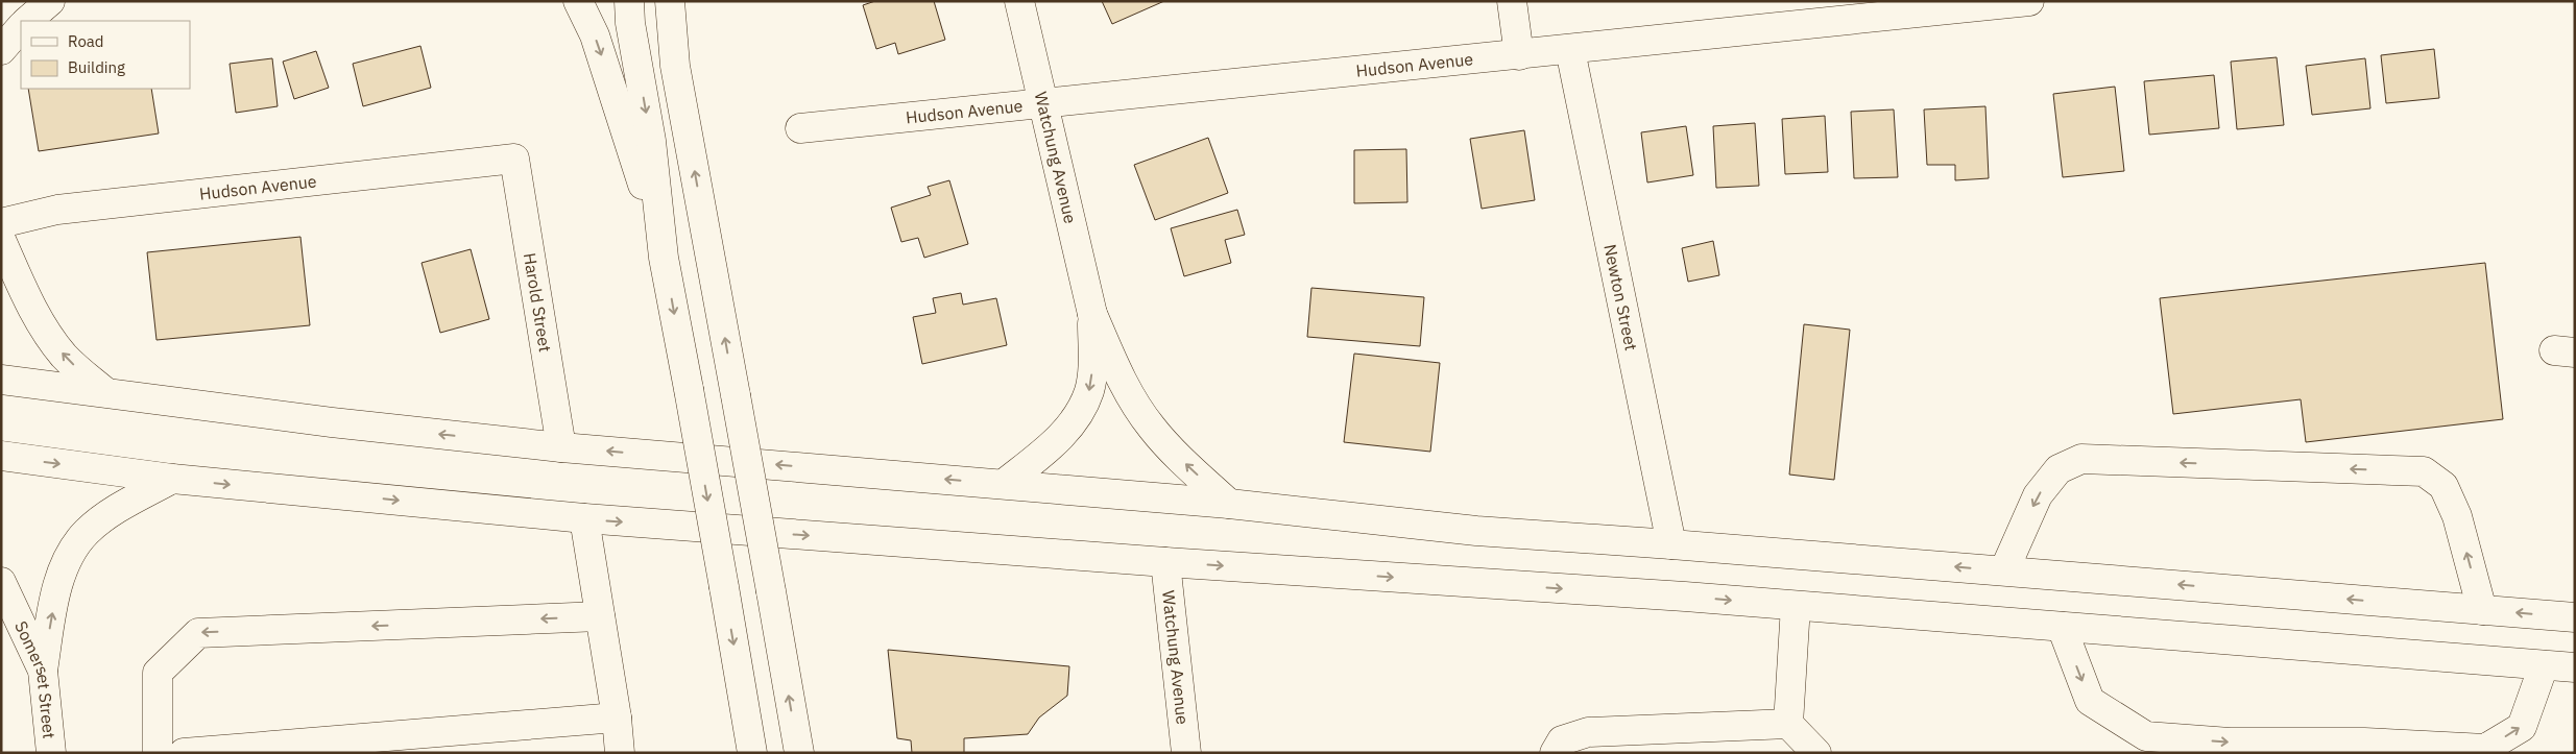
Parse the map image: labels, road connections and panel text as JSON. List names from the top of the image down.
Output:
{
  "streets": {
    "main road": [
      "Hudson Avenue",
      "Watchung Avenue",
      "Newton Street",
      "Harold Street",
      "Somerset Street"
    ]
  },
  "crossings": [
    ["Hudson Avenue", "Watchung Avenue"],
    ["Hudson Avenue", "Newton Street"],
    ["Hudson Avenue", "Harold Street"]
  ],
  "legend": ["Road", "Building"]
}
